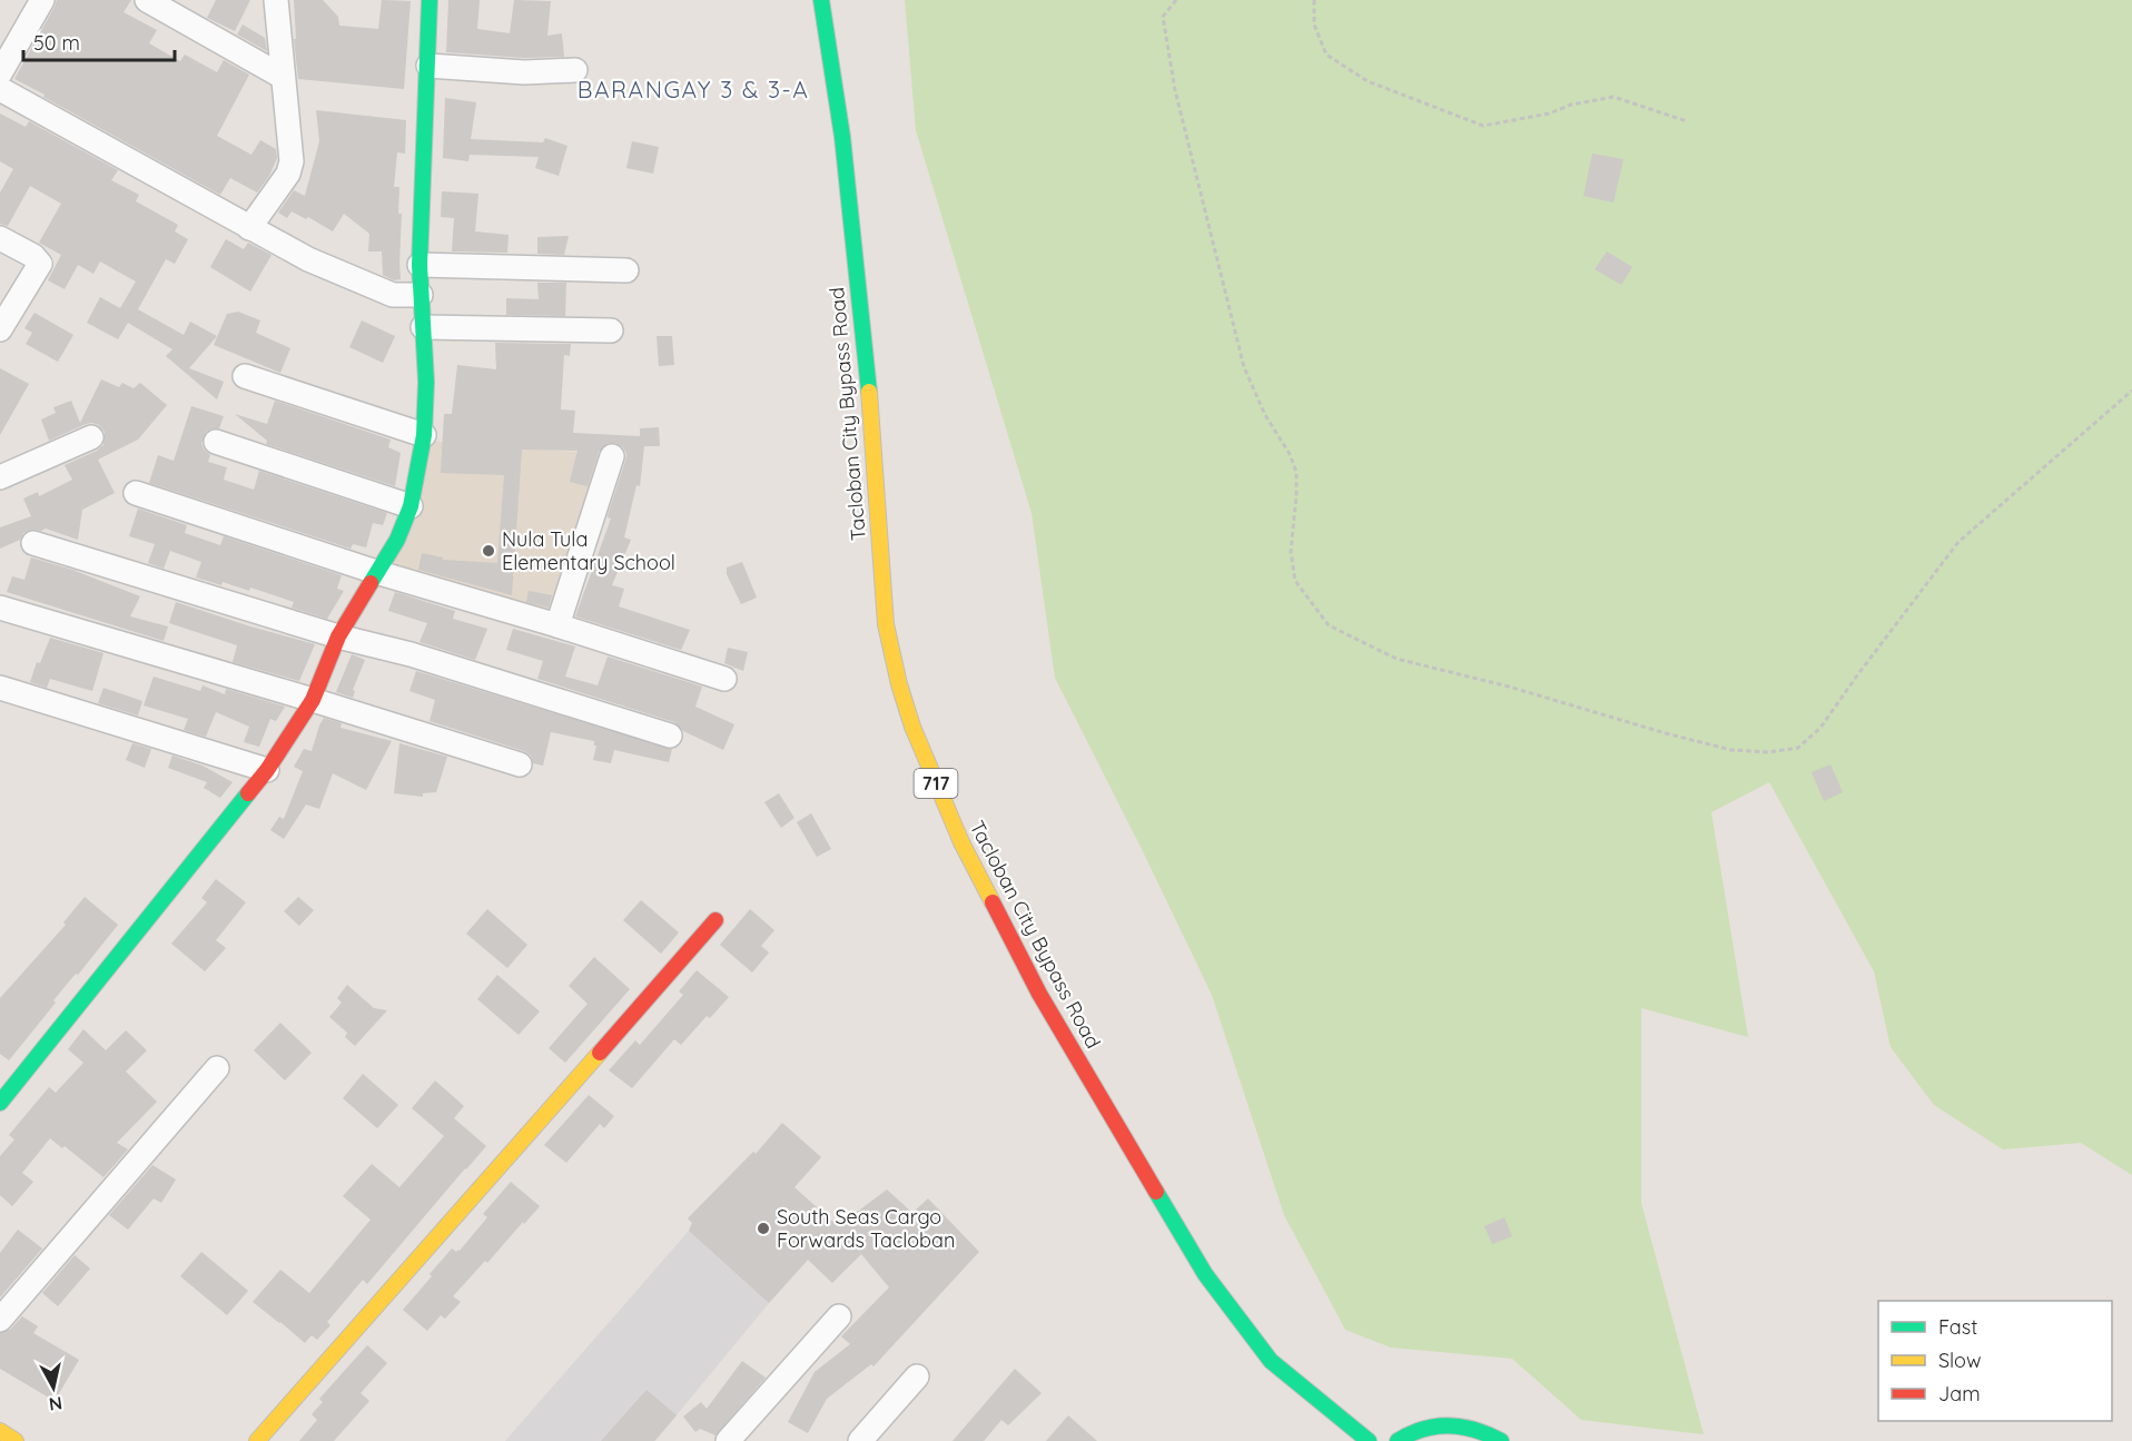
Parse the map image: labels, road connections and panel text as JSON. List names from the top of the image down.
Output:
{
  "streets": {
    "main road": ["Tacloban City Bypass Road", "717"]
  },
  "districts": ["BARANGAY 3 & 3-A"],
  "places": ["Nula Tula Elementary School", "South Seas Cargo Forwards Tacloban"],
  "legend": ["Fast", "Slow", "Jam"],
  "scale_bar": "50 m",
  "north": "bottom"
}
